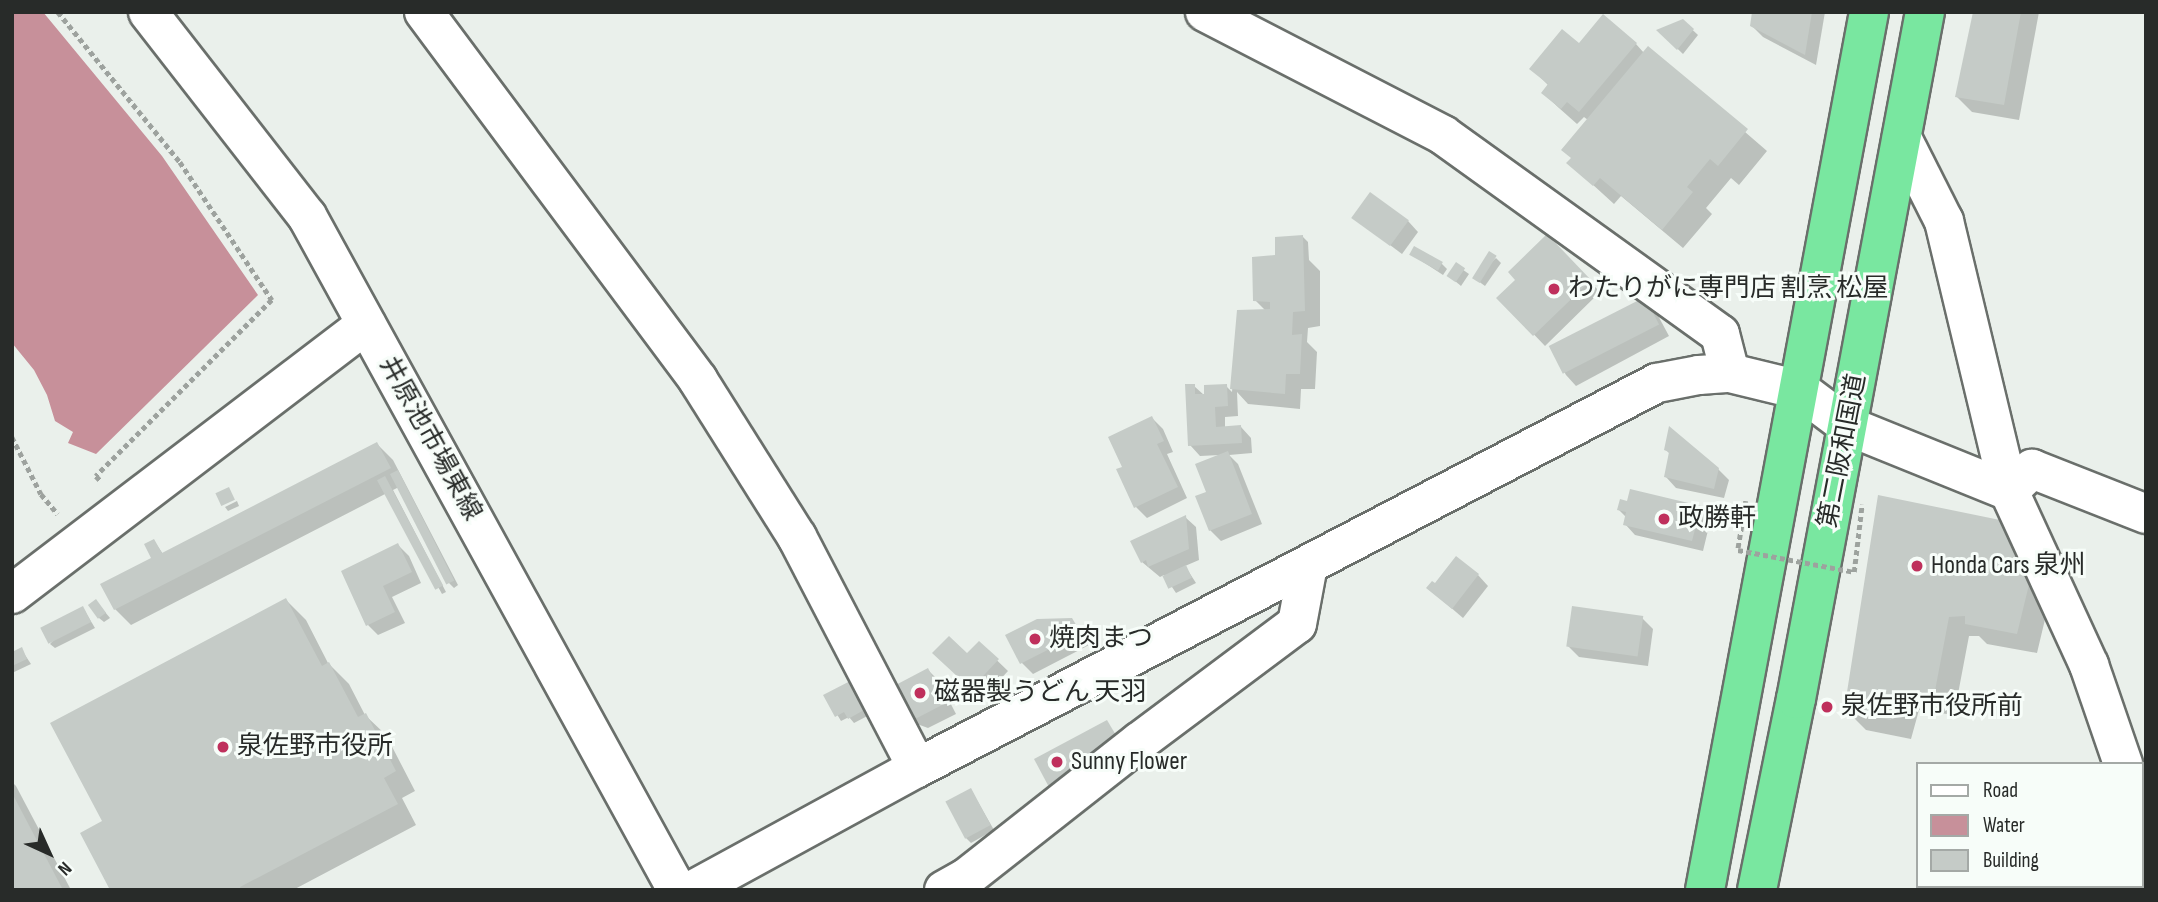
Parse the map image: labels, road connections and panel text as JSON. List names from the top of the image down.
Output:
{
  "streets": {
    "highway": ["第二阪和国道"],
    "street": ["井原池市場東線"]
  },
  "places": [
    "わたりがに専門店 割烹 松屋",
    "政勝軒",
    "Honda Cars 泉州",
    "焼肉まつ",
    "磁器製うどん 天羽",
    "泉佐野市役所前",
    "泉佐野市役所",
    "Sunny Flower"
  ],
  "legend": ["Road", "Water", "Building"],
  "north": "bottom right"
}
